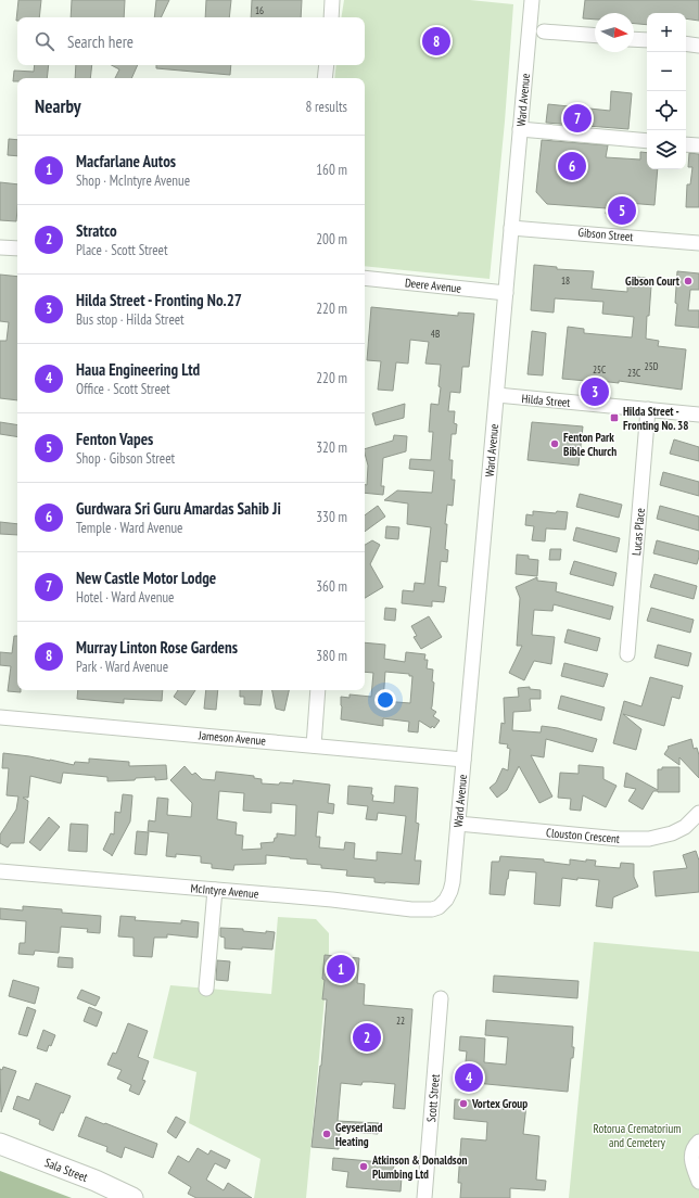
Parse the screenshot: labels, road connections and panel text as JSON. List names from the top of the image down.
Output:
{
  "streets": {
    "highway": ["Sala Street"],
    "street": [
      "Ward Avenue",
      "Gibson Street",
      "Deere Avenue",
      "Hilda Street",
      "Lucas Place",
      "Jameson Avenue",
      "Clouston Crescent",
      "McIntyre Avenue",
      "Scott Street"
    ]
  },
  "crossings": [
    ["Ward Avenue", "Gibson Street"],
    ["Ward Avenue", "Deere Avenue"],
    ["Ward Avenue", "Hilda Street"],
    ["Ward Avenue", "Jameson Avenue"],
    ["Ward Avenue", "Clouston Crescent"],
    ["Ward Avenue", "McIntyre Avenue"],
    ["Hilda Street", "Lucas Place"]
  ],
  "parks": ["Rotorua Crematorium and Cemetery"],
  "places": {
    "other": [
      "Gibson Court",
      "Fenton Park Bible Church",
      "Vortex Group",
      "Geyserland Heating",
      "Atkinson & Donaldson Plumbing Ltd"
    ],
    "transit": ["Hilda Street - Fronting No. 38"]
  },
  "house_numbers": [
    "16",
    "18",
    "4B",
    "25D",
    "25C",
    "23C",
    "22"
  ],
  "north": "right",
  "page": {
    "map_buttons": ["+", "−"],
    "search": "Search here",
    "pins": [
      "8",
      "7",
      "6",
      "5",
      "3",
      "1",
      "2",
      "4"
    ],
    "heading": ["Nearby", "8 results"],
    "list": [
      {
        "mark": "1",
        "name": "Macfarlane Autos",
        "note": "Shop · McIntyre Avenue",
        "value": "160 m"
      },
      {
        "mark": "2",
        "name": "Stratco",
        "note": "Place · Scott Street",
        "value": "200 m"
      },
      {
        "mark": "3",
        "name": "Hilda Street - Fronting No.27",
        "note": "Bus stop · Hilda Street",
        "value": "220 m"
      },
      {
        "mark": "4",
        "name": "Haua Engineering Ltd",
        "note": "Office · Scott Street",
        "value": "220 m"
      },
      {
        "mark": "5",
        "name": "Fenton Vapes",
        "note": "Shop · Gibson Street",
        "value": "320 m"
      },
      {
        "mark": "6",
        "name": "Gurdwara Sri Guru Amardas Sahib Ji",
        "note": "Temple · Ward Avenue",
        "value": "330 m"
      },
      {
        "mark": "7",
        "name": "New Castle Motor Lodge",
        "note": "Hotel · Ward Avenue",
        "value": "360 m"
      },
      {
        "mark": "8",
        "name": "Murray Linton Rose Gardens",
        "note": "Park · Ward Avenue",
        "value": "380 m"
      }
    ]
  }
}
